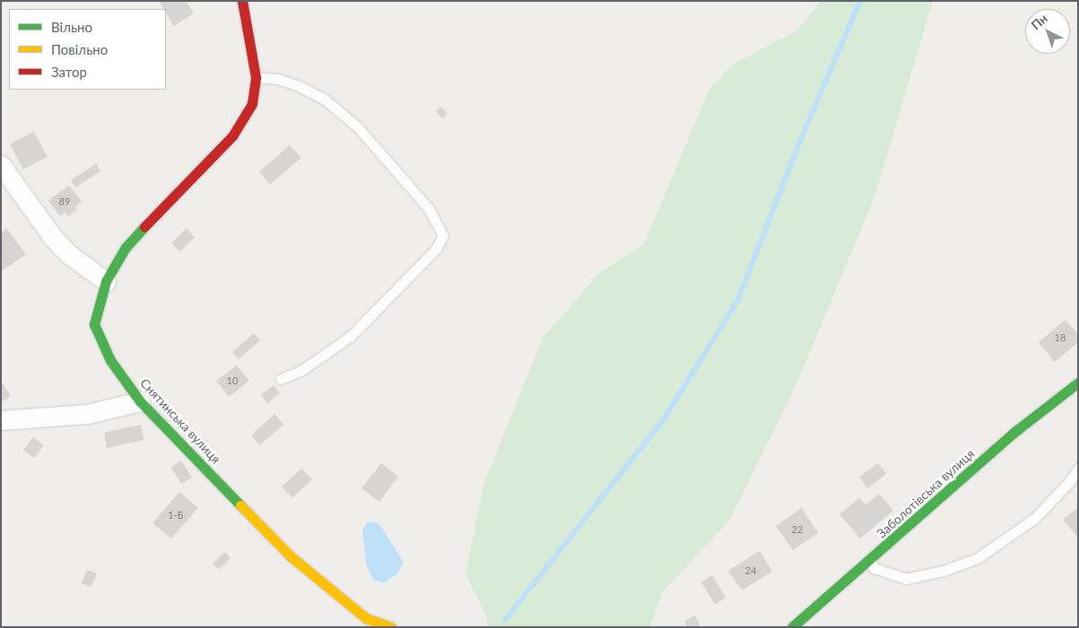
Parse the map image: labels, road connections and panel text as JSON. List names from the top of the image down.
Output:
{
  "streets": {
    "street": ["Снятинська вулиця", "Заболотівська вулиця"]
  },
  "house_numbers": [
    "89",
    "18",
    "10",
    "1-Б",
    "22",
    "24"
  ],
  "legend": ["Вільно", "Повільно", "Затор"],
  "north": "top left"
}
